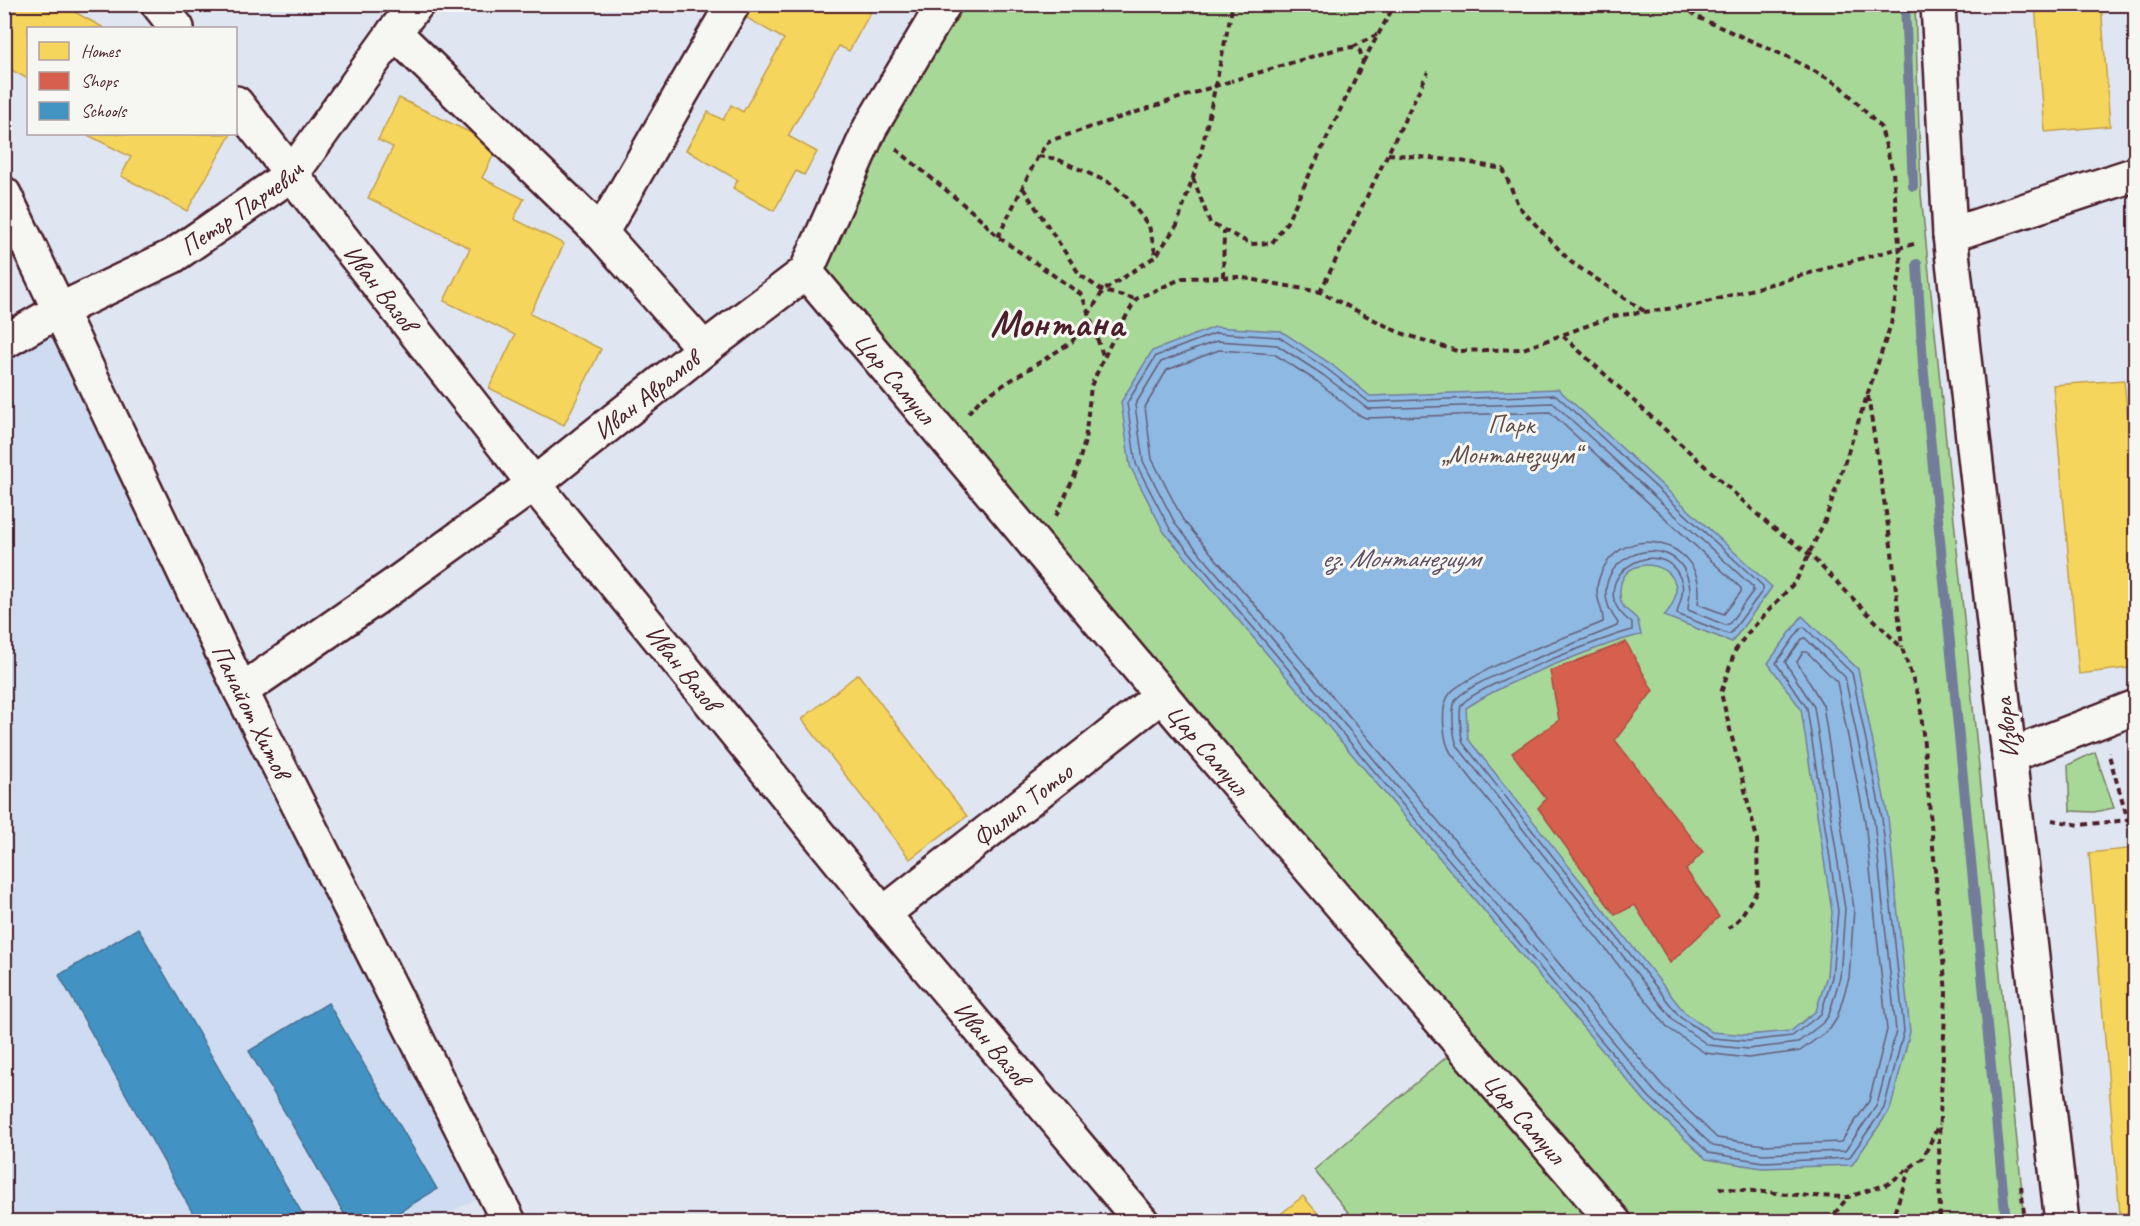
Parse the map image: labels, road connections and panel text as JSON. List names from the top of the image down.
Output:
{
  "streets": {
    "street": [
      "Петър Парчевич",
      "Иван Вазов",
      "Цар Самуил",
      "Иван Аврамов",
      "Панайот Хитов",
      "Извора",
      "Филип Тотьо"
    ]
  },
  "crossings": [
    ["Петър Парчевич", "Иван Вазов"],
    ["Петър Парчевич", "Панайот Хитов"],
    ["Иван Вазов", "Иван Аврамов"],
    ["Иван Вазов", "Филип Тотьо"],
    ["Цар Самуил", "Иван Аврамов"],
    ["Цар Самуил", "Филип Тотьо"],
    ["Иван Аврамов", "Панайот Хитов"]
  ],
  "districts": ["Монтана"],
  "water": ["ез. Монтанезиум"],
  "parks": ["Парк „Монтанезиум“"],
  "legend": ["Homes", "Shops", "Schools"]
}
